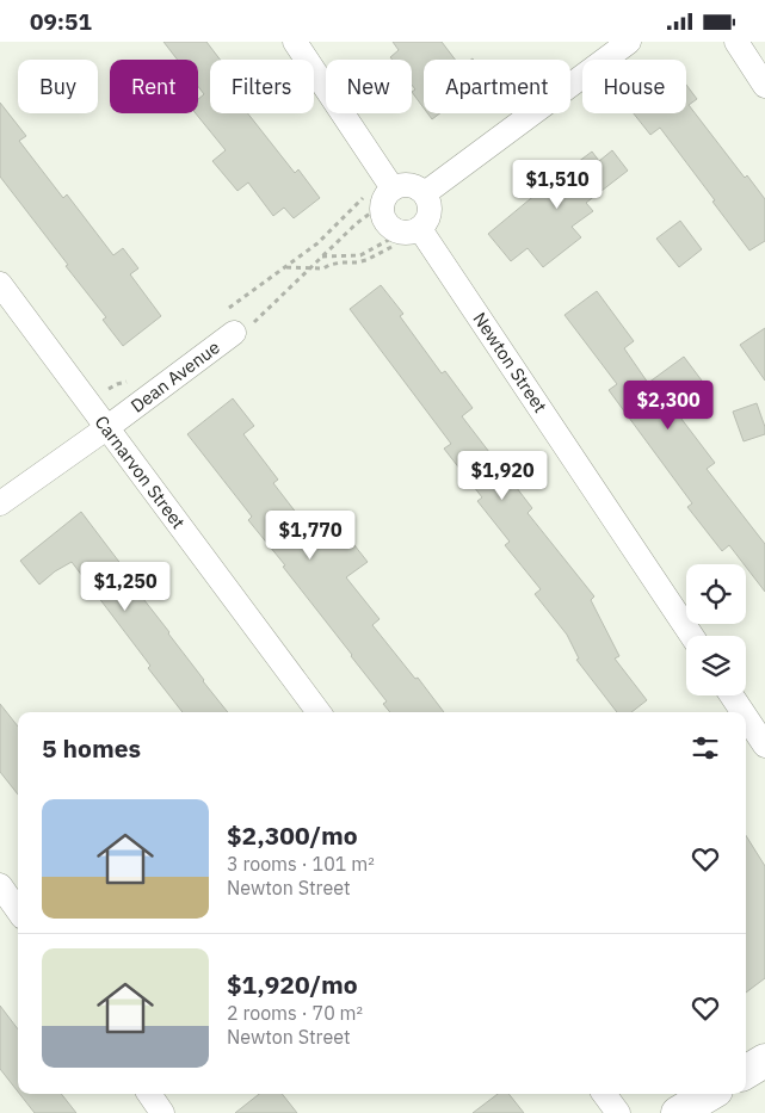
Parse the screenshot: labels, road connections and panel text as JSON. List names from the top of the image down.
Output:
{
  "streets": {
    "street": ["Newton Street", "Dean Avenue", "Carnarvon Street"]
  },
  "crossings": [
    ["Dean Avenue", "Carnarvon Street"]
  ],
  "page": {
    "status": "09:51",
    "chip": [
      "Buy",
      "Rent",
      "Filters",
      "New",
      "Apartment",
      "House"
    ],
    "price": [
      "$1,510",
      "$2,300",
      "$1,920",
      "$1,770",
      "$1,250"
    ],
    "heading": "5 homes",
    "list": [
      {
        "name": "$2,300/mo",
        "note": "3 rooms · 101 m² · Newton Street"
      },
      {
        "name": "$1,920/mo",
        "note": "2 rooms · 70 m² · Newton Street"
      }
    ]
  }
}
